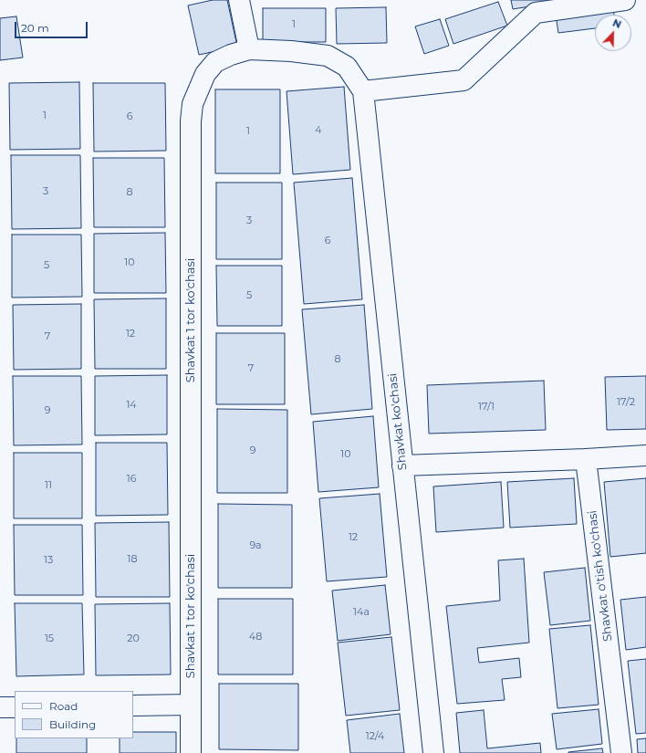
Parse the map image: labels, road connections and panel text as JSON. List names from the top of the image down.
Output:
{
  "streets": {
    "street": ["Shavkat 1 tor ko'chasi", "Shavkat ko'chasi", "Shavkat o'tish ko'chasi"]
  },
  "crossings": [
    ["Shavkat 1 tor ko'chasi", "Shavkat ko'chasi"]
  ],
  "house_numbers": [
    "1",
    "1",
    "6",
    "4",
    "1",
    "3",
    "8",
    "3",
    "6",
    "10",
    "5",
    "5",
    "12",
    "7",
    "8",
    "7",
    "17/2",
    "14",
    "17/1",
    "9",
    "9",
    "10",
    "16",
    "11",
    "12",
    "9a",
    "18",
    "13",
    "14a",
    "48",
    "15",
    "20",
    "12/4"
  ],
  "legend": ["Road", "Building"],
  "scale_bar": "20 m",
  "north": "top right"
}
